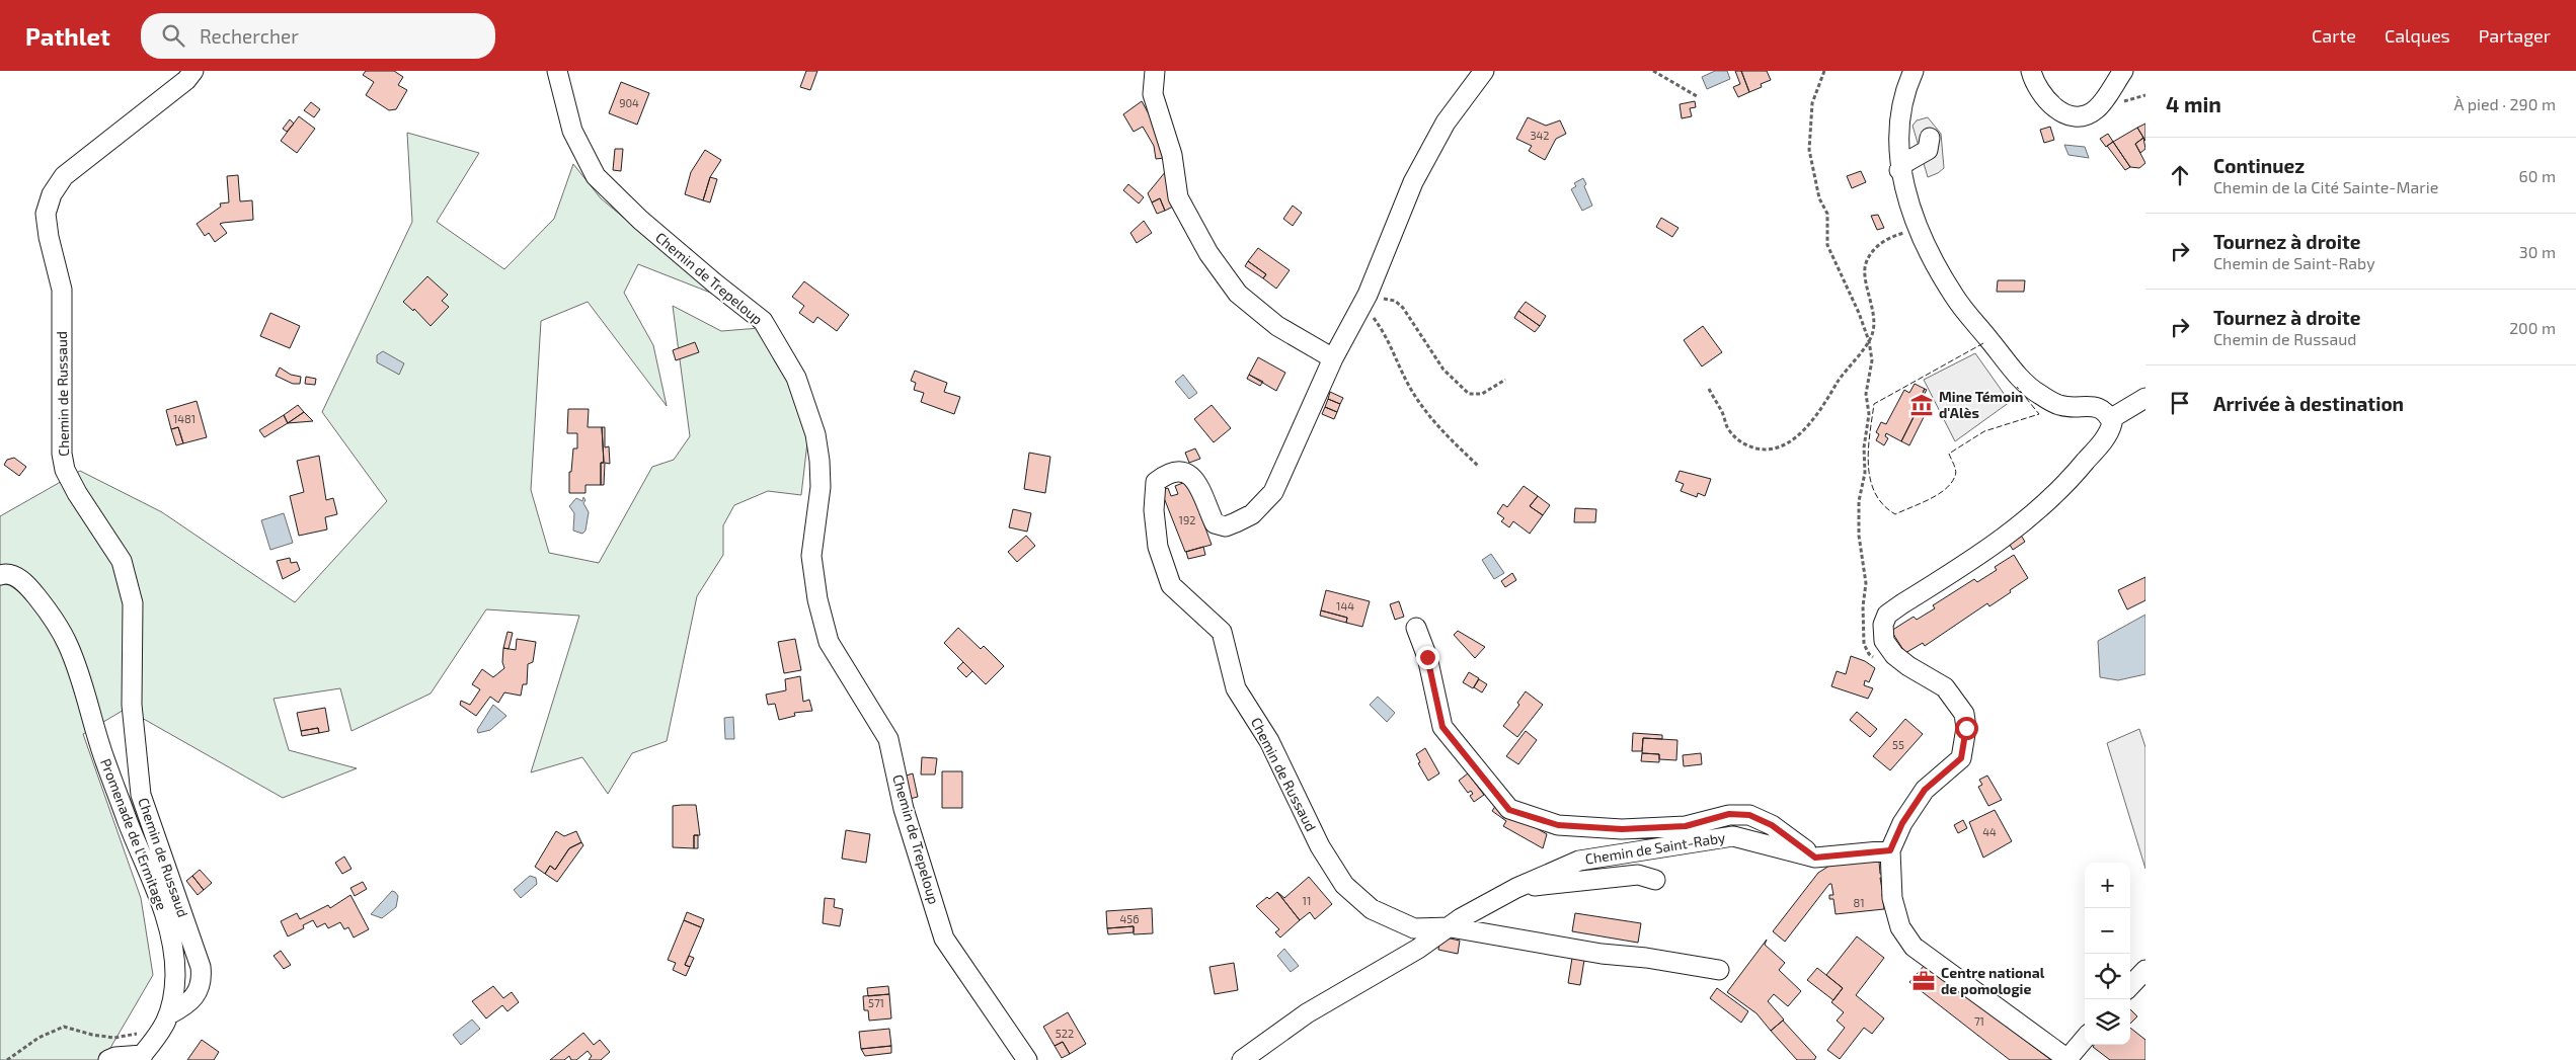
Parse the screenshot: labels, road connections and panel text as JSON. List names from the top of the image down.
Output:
{
  "streets": {
    "street": [
      "Chemin de Trepeloup",
      "Chemin de Russaud",
      "Promenade de l'Ermitage",
      "Chemin de Saint-Raby"
    ]
  },
  "crossings": [
    ["Chemin de Russaud", "Promenade de l'Ermitage"],
    ["Chemin de Russaud", "Chemin de Saint-Raby"]
  ],
  "places": {
    "museum": ["Mine Témoin d'Alès"],
    "office": ["Centre national de pomologie"]
  },
  "house_numbers": [
    "904",
    "342",
    "1481",
    "192",
    "144",
    "55",
    "44",
    "11",
    "81",
    "456",
    "571",
    "71",
    "522"
  ],
  "page": {
    "header": "Pathlet",
    "search": "Rechercher",
    "nav": ["Carte", "Calques", "Partager"],
    "heading": ["4 min", "À pied · 290 m"],
    "list": [
      ["Continuez", "Chemin de la Cité Sainte-Marie", "60 m"],
      ["Tournez à droite", "Chemin de Saint-Raby", "30 m"],
      ["Tournez à droite", "Chemin de Russaud", "200 m"],
      "Arrivée à destination"
    ],
    "map_buttons": ["+", "−"]
  }
}
